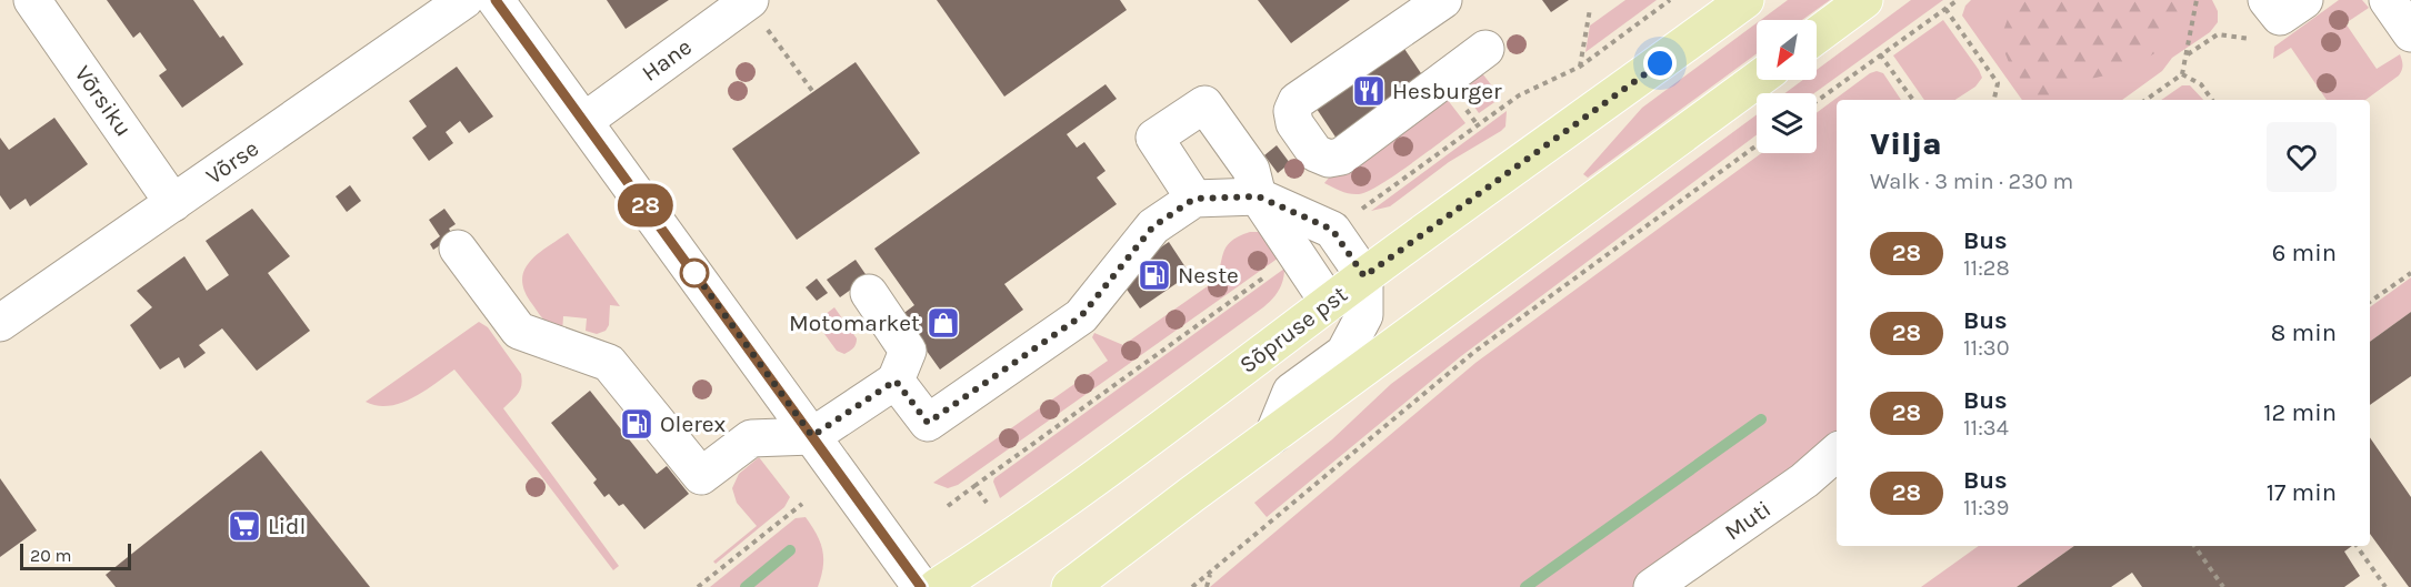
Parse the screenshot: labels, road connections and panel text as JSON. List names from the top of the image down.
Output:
{
  "streets": {
    "main road": ["Sõpruse pst"],
    "street": [
      "Hane",
      "Võrsiku",
      "Võrse",
      "Muti"
    ]
  },
  "crossings": [
    ["Võrsiku", "Võrse"]
  ],
  "places": {
    "restaurant": ["Hesburger"],
    "fuel station": ["Neste", "Olerex"],
    "shop": ["Motomarket"],
    "supermarket": ["Lidl"]
  },
  "lines": ["bus line 28"],
  "scale_bar": "20 m",
  "north": "bottom left",
  "page": {
    "on_map": "28",
    "heading": ["Vilja", "Walk · 3 min · 230 m"],
    "list": [
      {
        "mark": "28",
        "name": "Bus",
        "note": "11:28",
        "value": "6 min"
      },
      {
        "mark": "28",
        "name": "Bus",
        "note": "11:30",
        "value": "8 min"
      },
      {
        "mark": "28",
        "name": "Bus",
        "note": "11:34",
        "value": "12 min"
      },
      {
        "mark": "28",
        "name": "Bus",
        "note": "11:39",
        "value": "17 min"
      }
    ],
    "scale": "20 m"
  }
}
